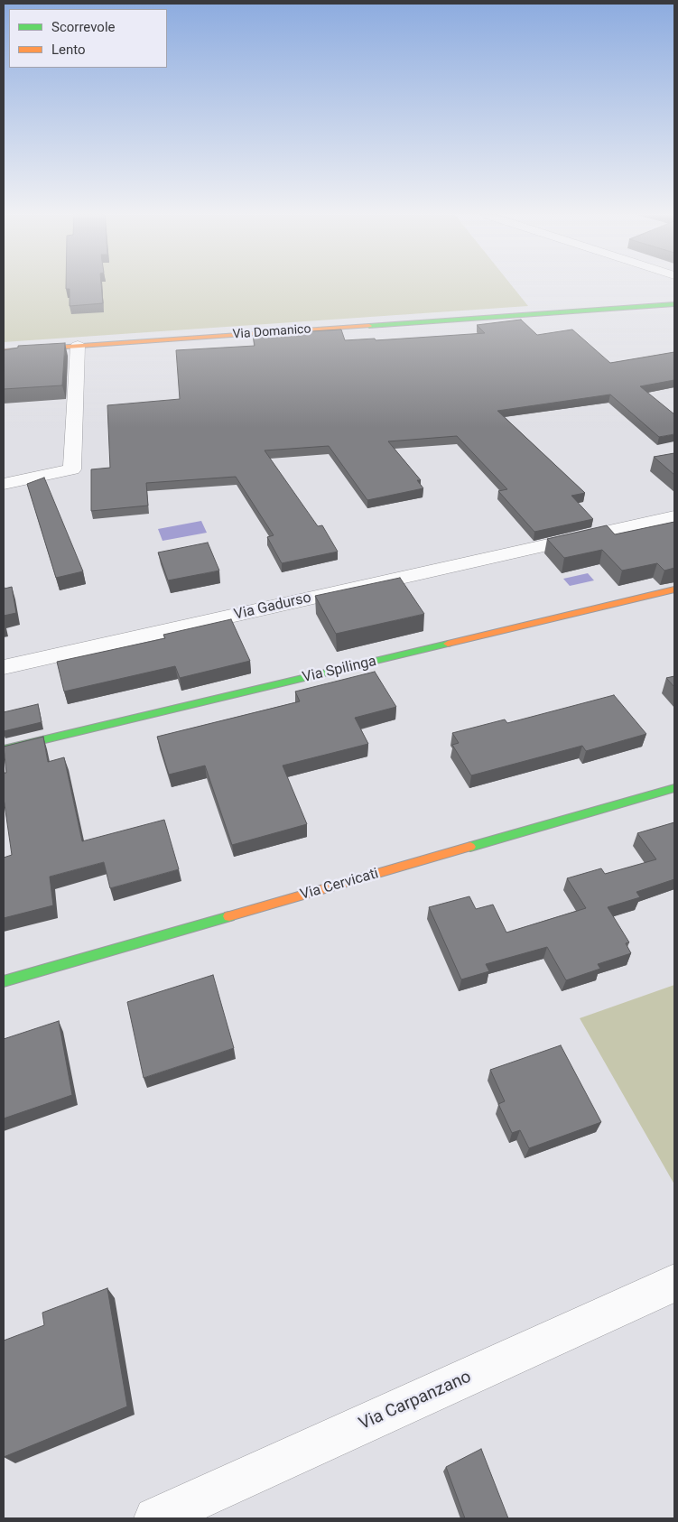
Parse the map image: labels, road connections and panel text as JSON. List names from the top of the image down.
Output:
{
  "streets": {
    "street": [
      "Via Domanico",
      "Via Gadurso",
      "Via Spilinga",
      "Via Cervicati",
      "Via Carpanzano"
    ]
  },
  "legend": ["Scorrevole", "Lento"]
}
